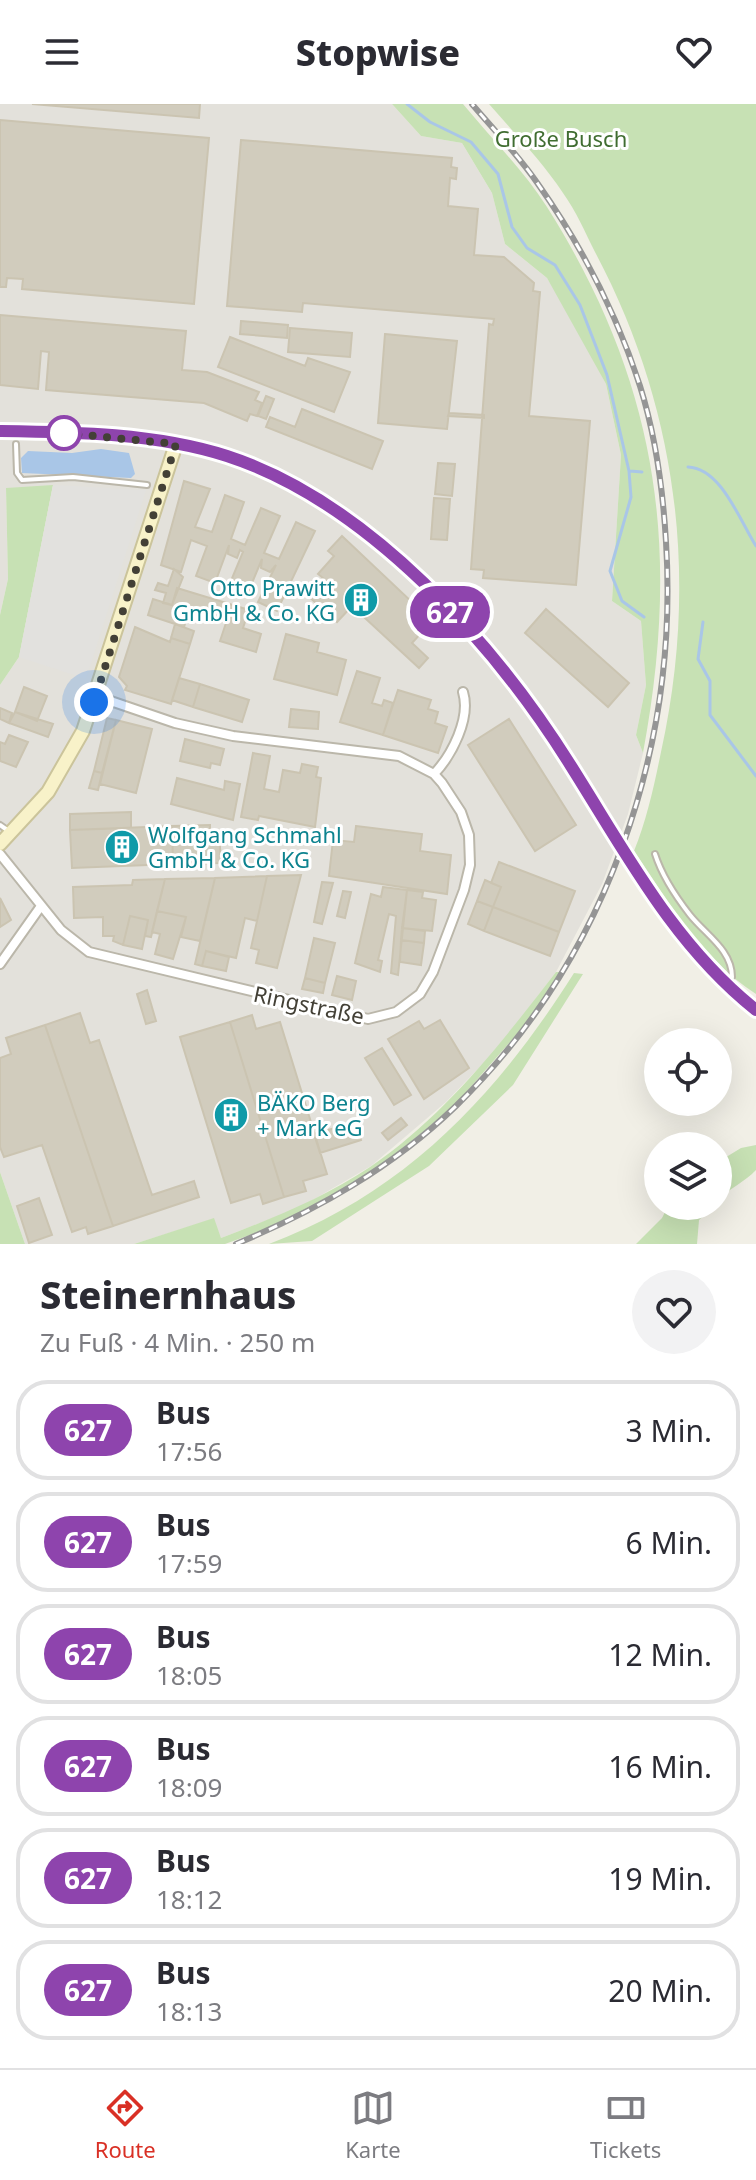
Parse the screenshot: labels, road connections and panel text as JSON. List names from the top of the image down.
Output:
{
  "streets": {
    "street": ["Ringstraße"]
  },
  "parks": ["Große Busch"],
  "places": {
    "building": ["Otto Prawitt GmbH & Co. KG", "Wolfgang Schmahl GmbH & Co. KG", "BÄKO Berg + Mark eG"]
  },
  "lines": ["bus line 627"],
  "page": {
    "header": "Stopwise",
    "on_map": "627",
    "heading": ["Steinernhaus", "Zu Fuß · 4 Min. · 250 m"],
    "list": [
      {
        "mark": "627",
        "name": "Bus",
        "note": "17:56",
        "value": "3 Min."
      },
      {
        "mark": "627",
        "name": "Bus",
        "note": "17:59",
        "value": "6 Min."
      },
      {
        "mark": "627",
        "name": "Bus",
        "note": "18:05",
        "value": "12 Min."
      },
      {
        "mark": "627",
        "name": "Bus",
        "note": "18:09",
        "value": "16 Min."
      },
      {
        "mark": "627",
        "name": "Bus",
        "note": "18:12",
        "value": "19 Min."
      },
      {
        "mark": "627",
        "name": "Bus",
        "note": "18:13",
        "value": "20 Min."
      }
    ],
    "tabs": ["Route", "Karte", "Tickets"]
  }
}
